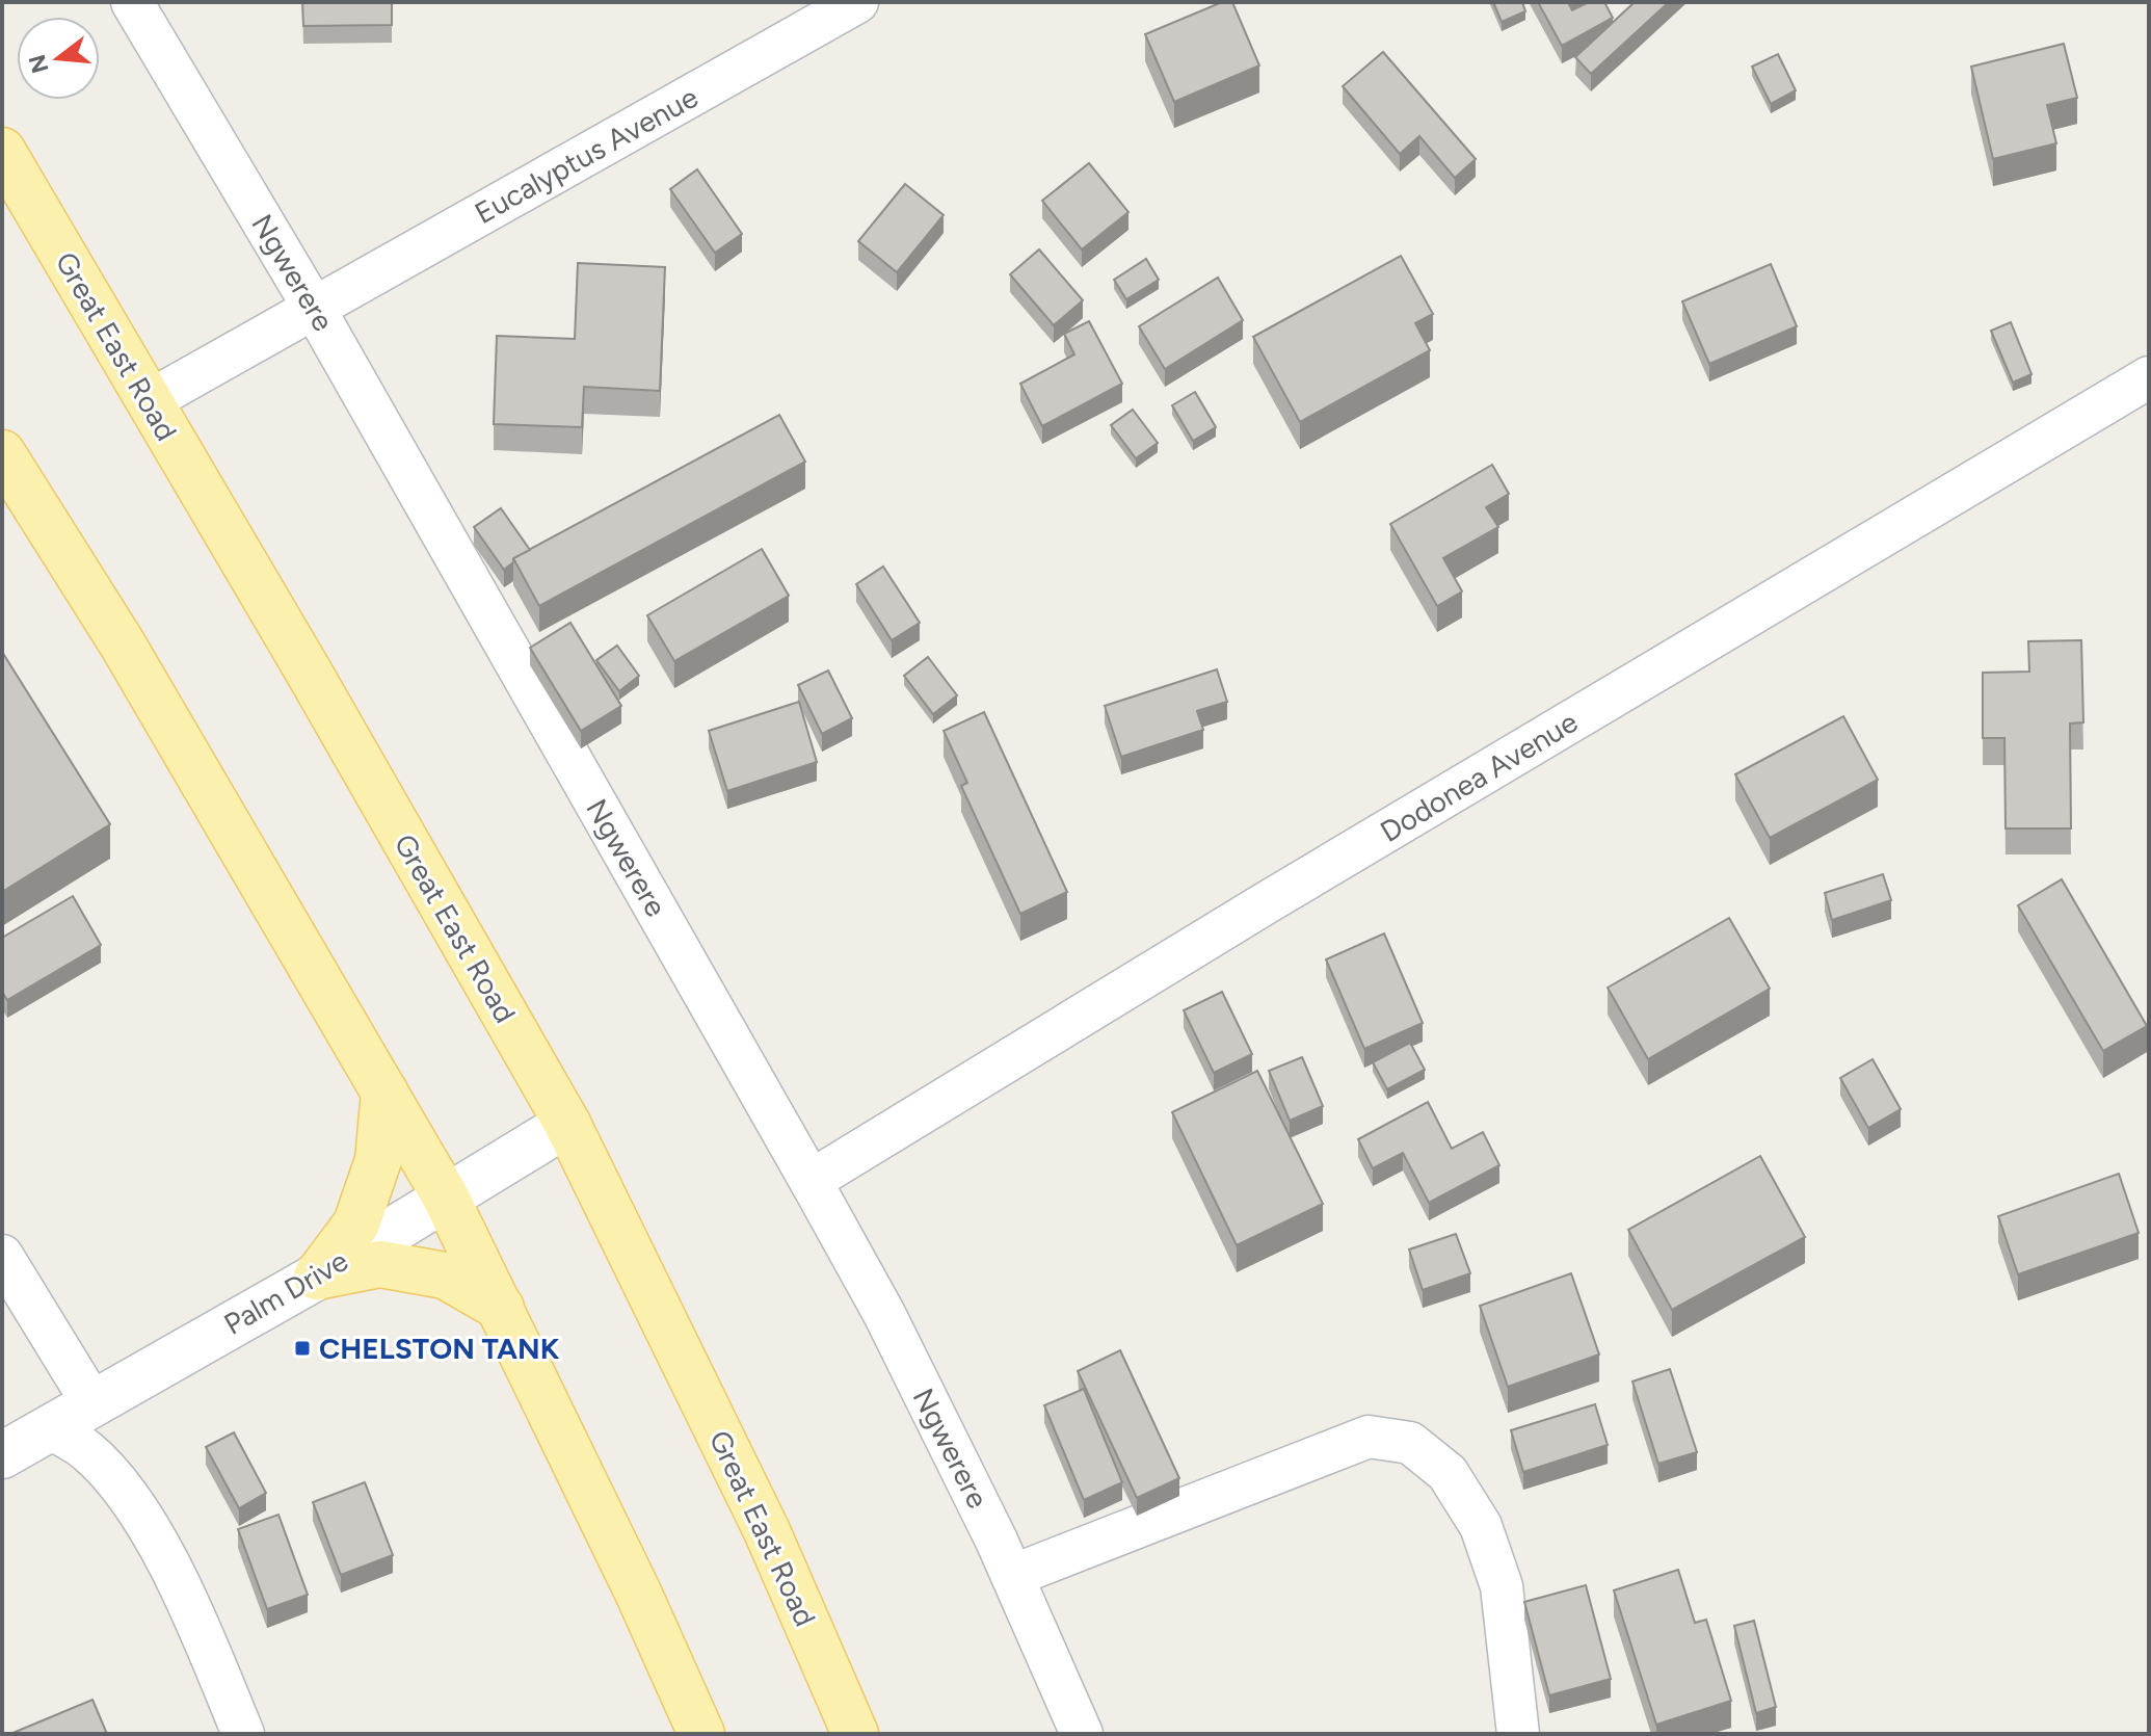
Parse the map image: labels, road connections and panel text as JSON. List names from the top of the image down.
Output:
{
  "streets": {
    "main road": ["Great East Road"],
    "street": [
      "Eucalyptus Avenue",
      "Ngwerere",
      "Dodonea Avenue",
      "Palm Drive"
    ]
  },
  "crossings": [
    ["Eucalyptus Avenue", "Ngwerere"],
    ["Eucalyptus Avenue", "Great East Road"],
    ["Ngwerere", "Dodonea Avenue"],
    ["Great East Road", "Palm Drive"]
  ],
  "places": {
    "transit": ["CHELSTON TANK"]
  },
  "north": "left"
}
